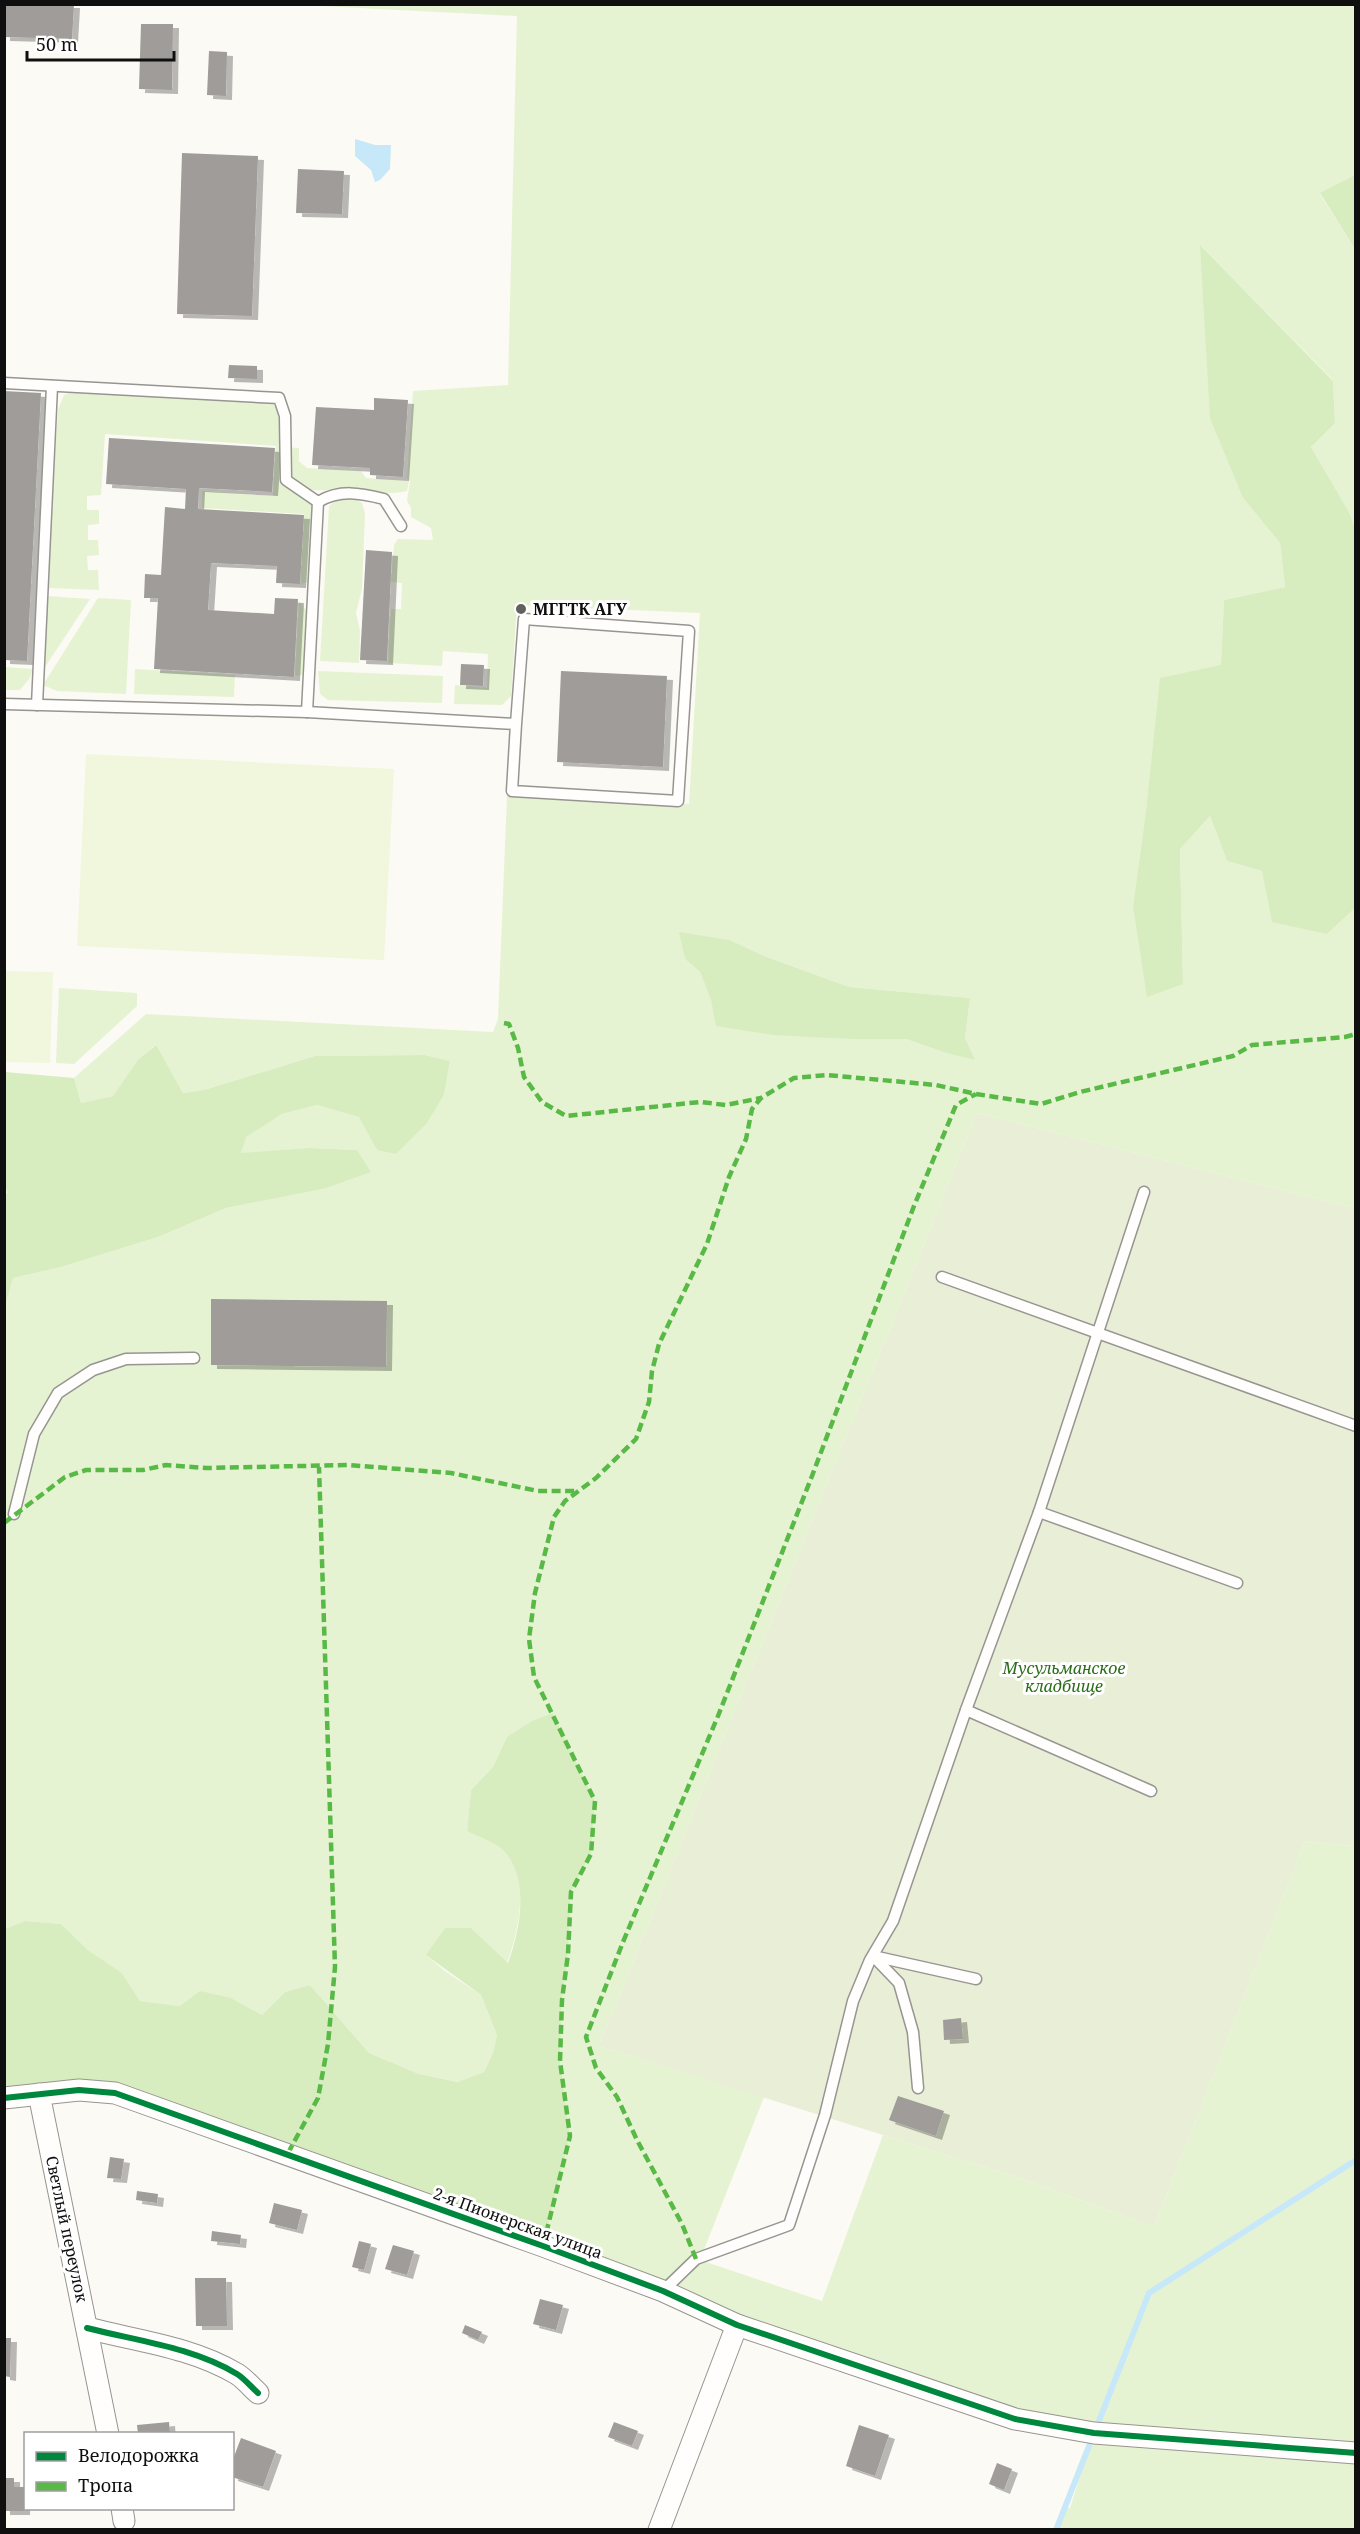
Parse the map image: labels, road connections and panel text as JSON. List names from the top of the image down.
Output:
{
  "streets": {
    "street": ["2-я Пионерская улица", "Светлый переулок"]
  },
  "crossings": [
    ["2-я Пионерская улица", "Светлый переулок"]
  ],
  "parks": ["Мусульманское кладбище"],
  "places": ["МГГТК АГУ"],
  "legend": ["Велодорожка", "Тропа"],
  "scale_bar": "50 m"
}
